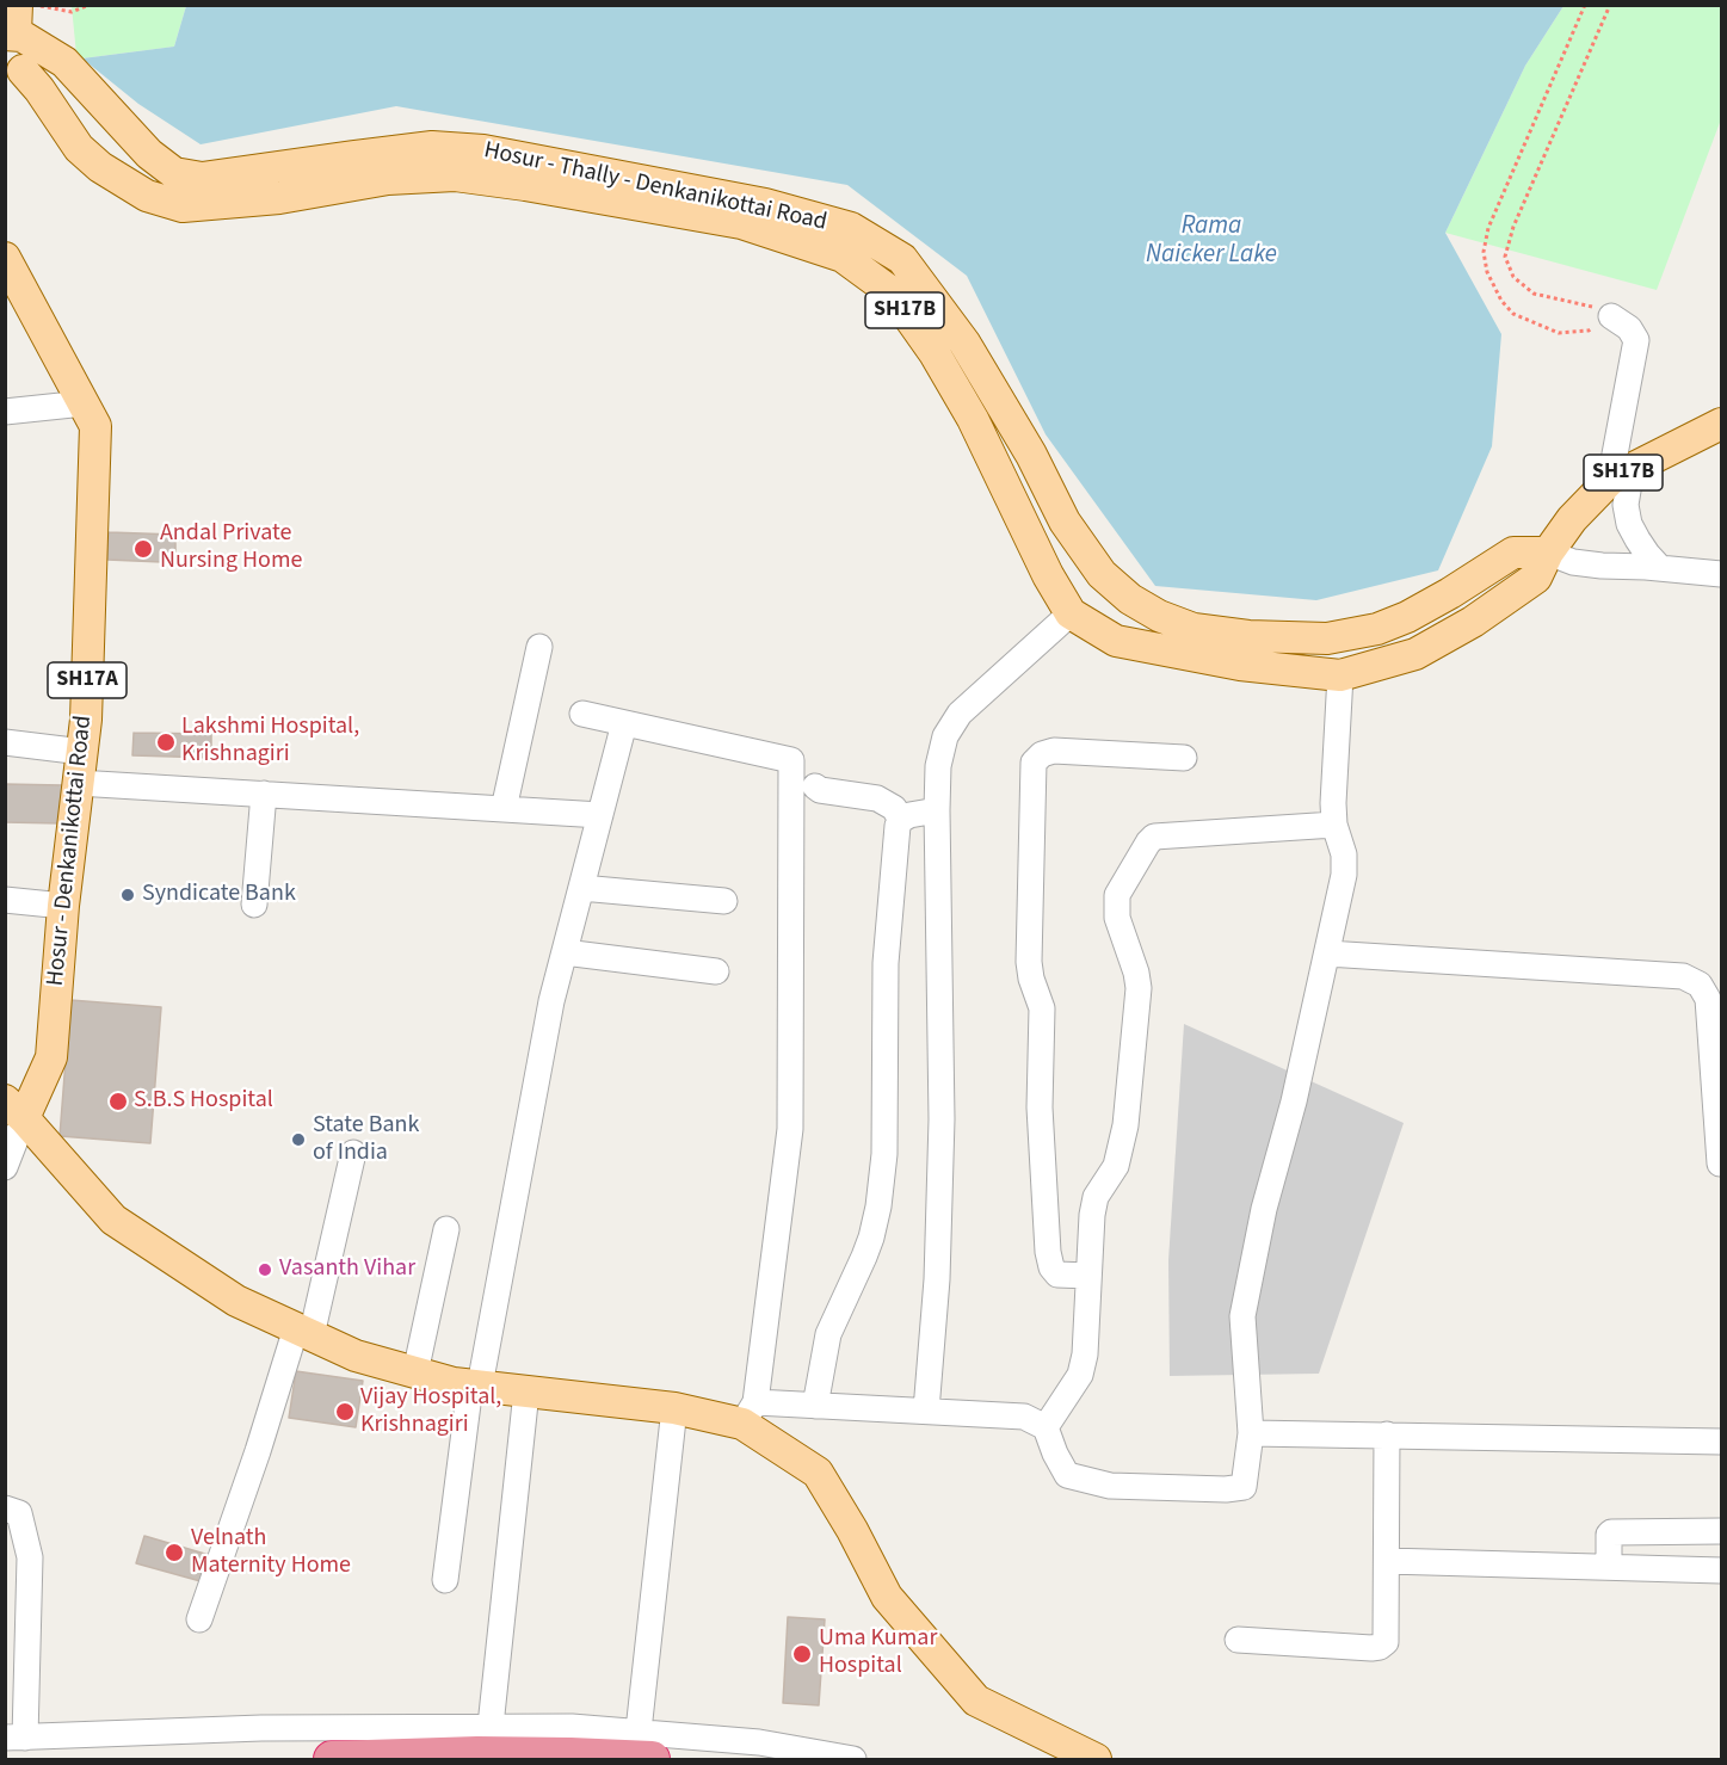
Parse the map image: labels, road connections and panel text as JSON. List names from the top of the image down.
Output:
{
  "streets": {
    "main road": [
      "Hosur - Thally - Denkanikottai Road",
      "SH17B",
      "SH17A",
      "Hosur - Denkanikottai Road"
    ]
  },
  "water": ["Rama Naicker Lake"],
  "places": [
    "Andal Private Nursing Home",
    "Lakshmi Hospital, Krishnagiri",
    "Syndicate Bank",
    "S.B.S Hospital",
    "State Bank of India",
    "Vasanth Vihar",
    "Vijay Hospital, Krishnagiri",
    "Velnath Maternity Home",
    "Uma Kumar Hospital"
  ]
}
